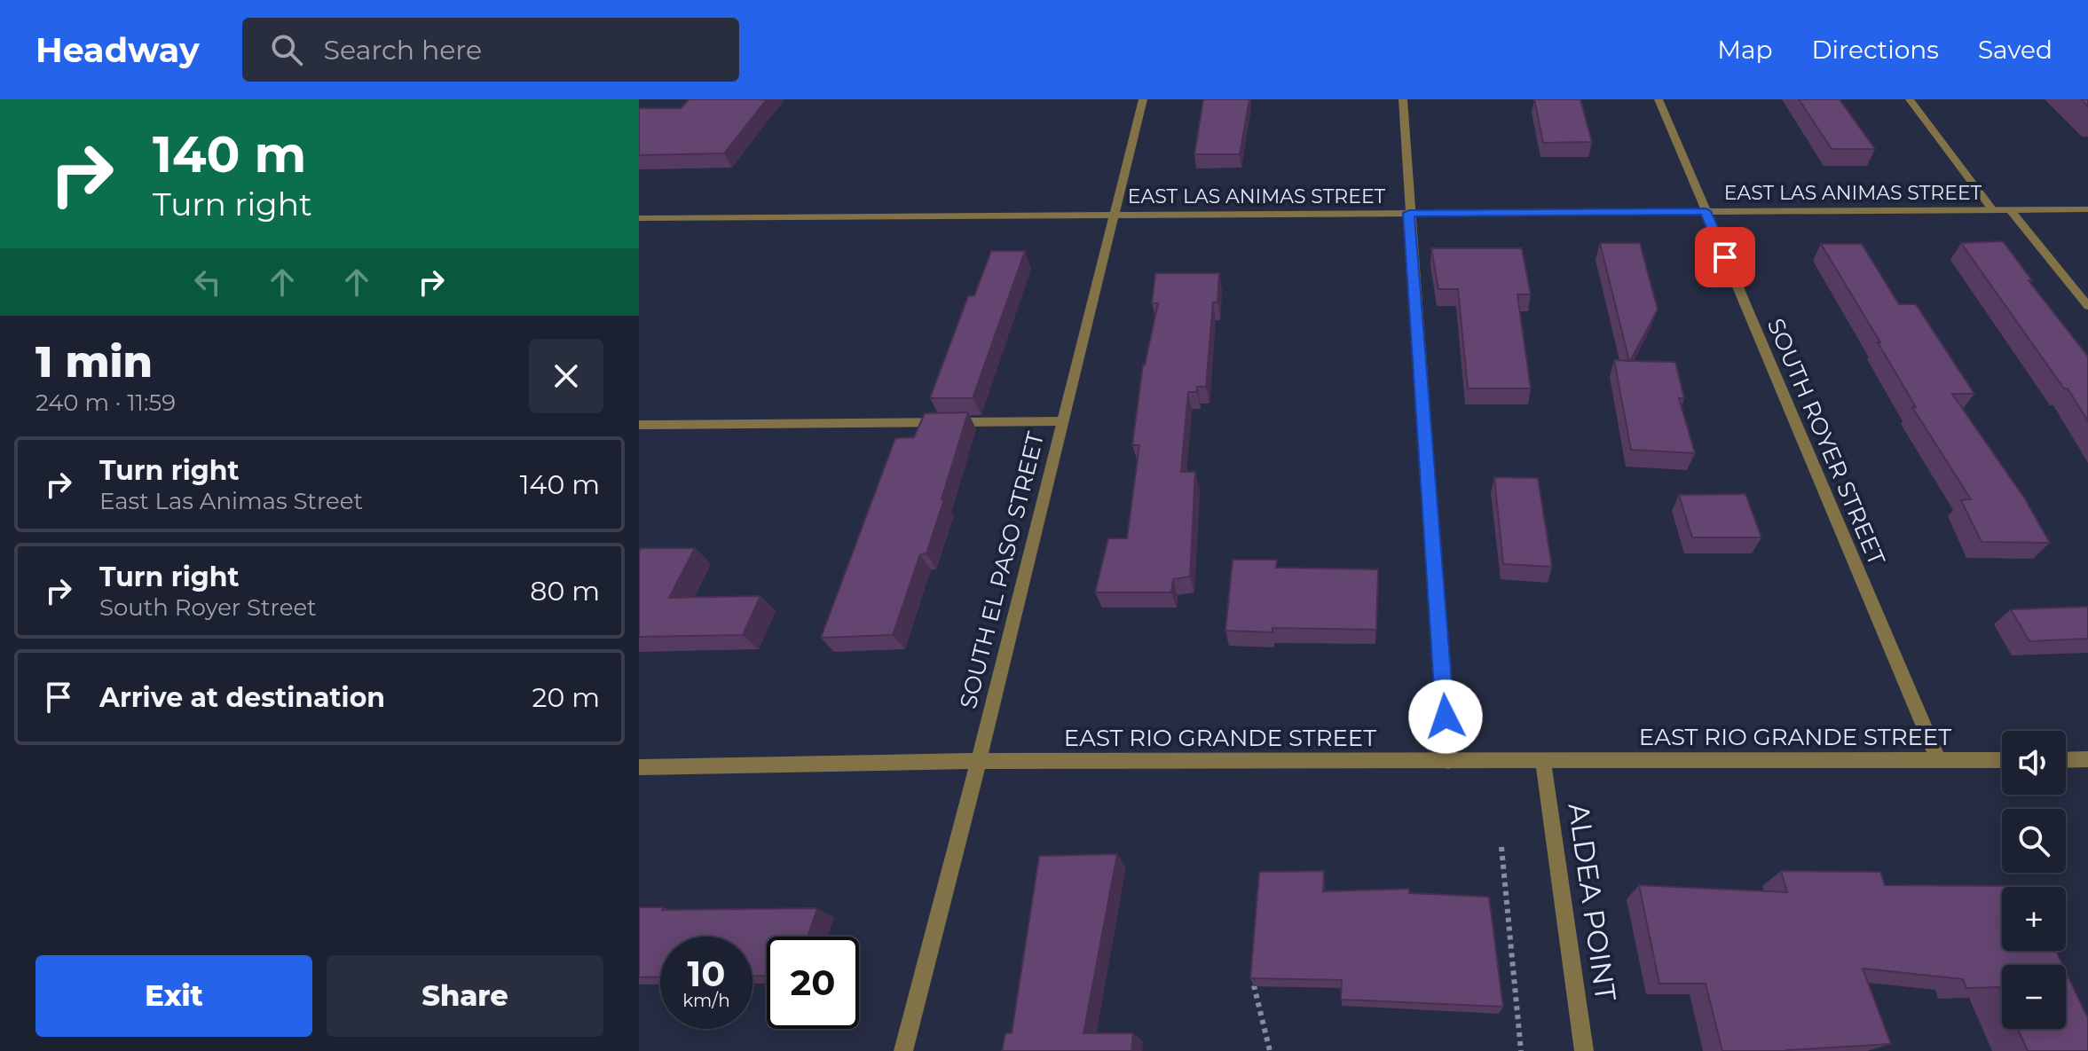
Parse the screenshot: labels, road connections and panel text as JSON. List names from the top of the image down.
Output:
{
  "streets": {
    "street": [
      "EAST LAS ANIMAS STREET",
      "SOUTH ROYER STREET",
      "SOUTH EL PASO STREET",
      "EAST RIO GRANDE STREET",
      "ALDEA POINT"
    ]
  },
  "crossings": [
    ["EAST LAS ANIMAS STREET", "SOUTH ROYER STREET"],
    ["EAST LAS ANIMAS STREET", "SOUTH EL PASO STREET"],
    ["SOUTH ROYER STREET", "EAST RIO GRANDE STREET"],
    ["SOUTH EL PASO STREET", "EAST RIO GRANDE STREET"],
    ["EAST RIO GRANDE STREET", "ALDEA POINT"]
  ],
  "page": {
    "header": "Headway",
    "search": "Search here",
    "nav": ["Map", "Directions", "Saved"],
    "turn": ["140 m", "Turn right"],
    "heading": ["1 min", "240 m · 11:59"],
    "list": [
      {
        "name": "Turn right",
        "note": "East Las Animas Street",
        "value": "140 m"
      },
      {
        "name": "Turn right",
        "note": "South Royer Street",
        "value": "80 m"
      },
      {
        "name": "Arrive at destination",
        "value": "20 m"
      }
    ],
    "map_buttons": ["+", "−"],
    "speed": "10 km/h",
    "limit": "20",
    "buttons": ["Exit", "Share"]
  }
}
